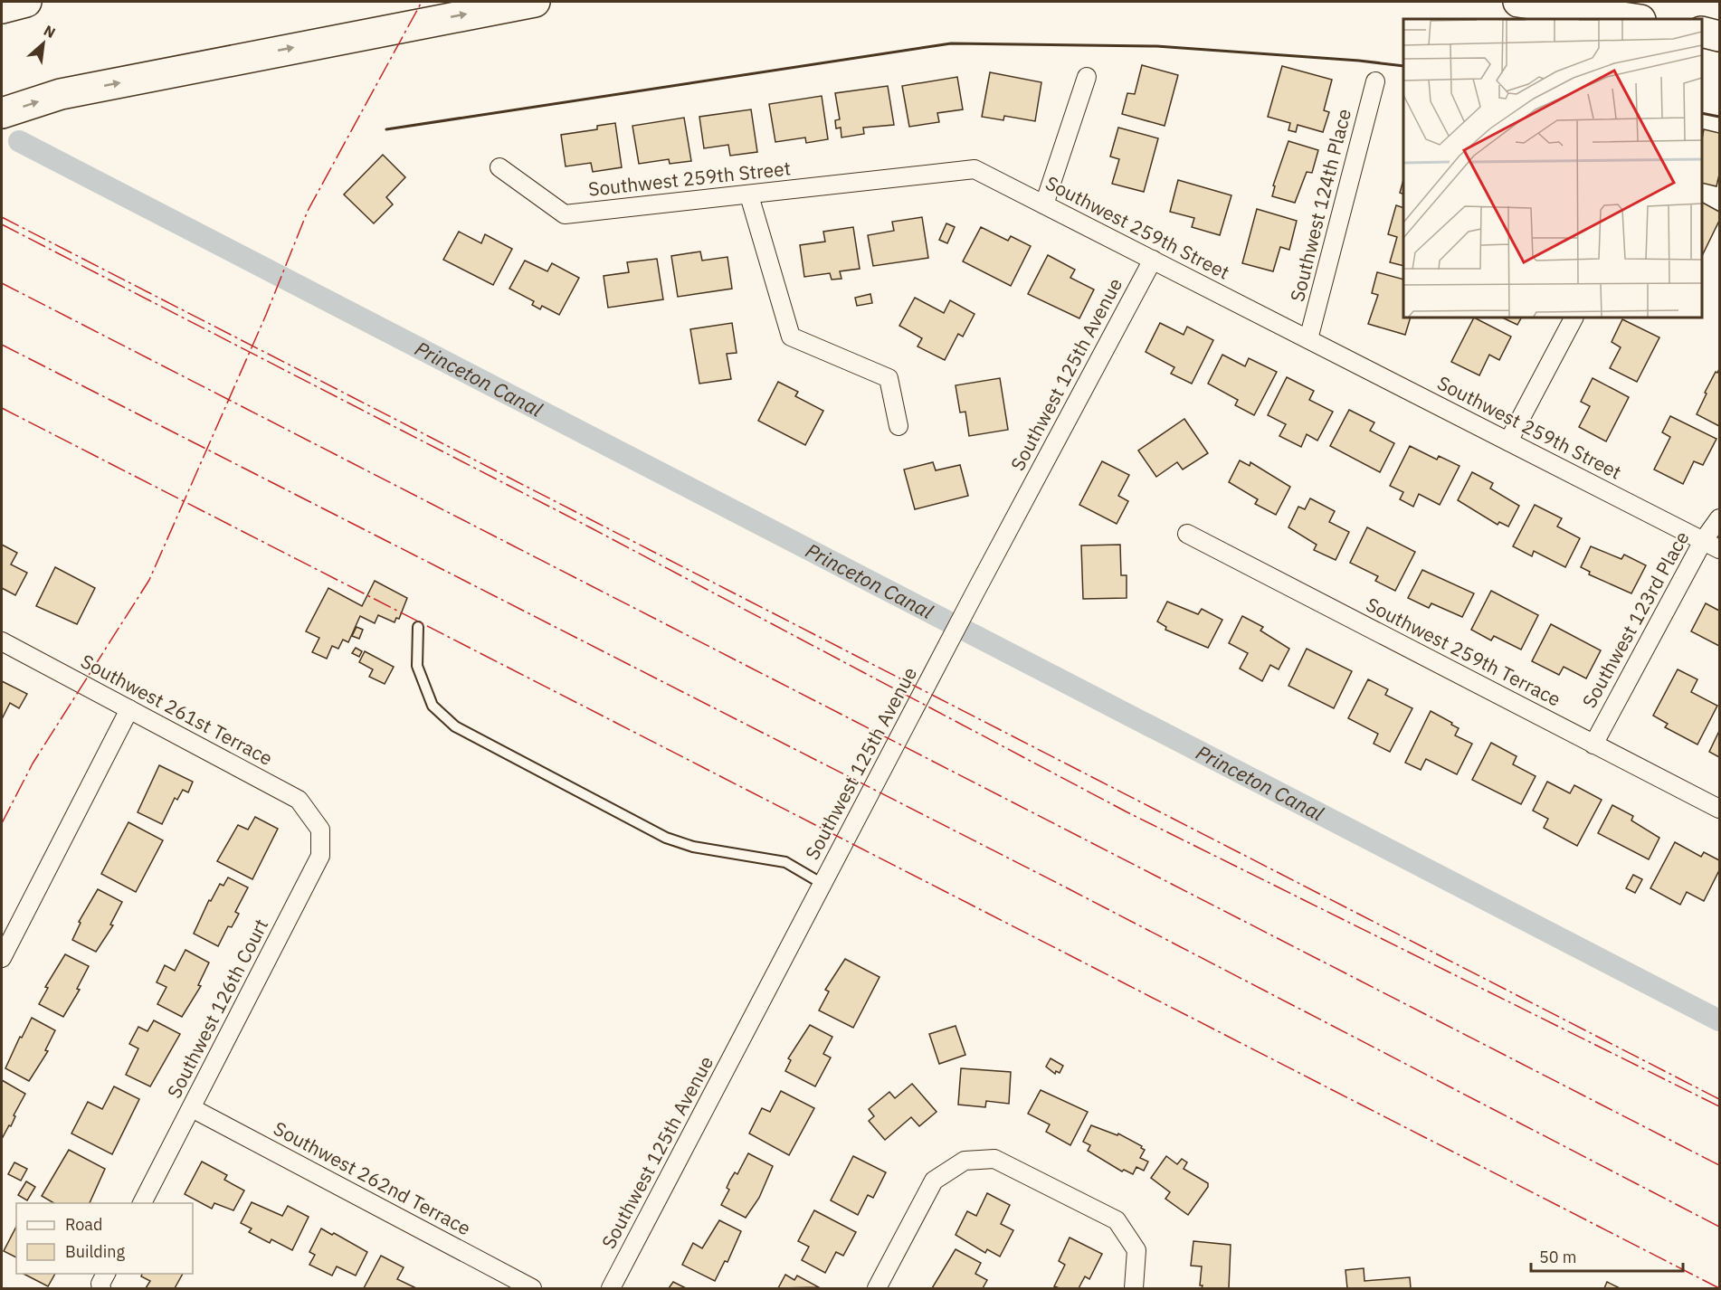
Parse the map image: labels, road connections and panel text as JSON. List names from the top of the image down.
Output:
{
  "streets": {
    "street": [
      "Southwest 259th Street",
      "Southwest 124th Place",
      "Southwest 125th Avenue",
      "Southwest 123rd Place",
      "Southwest 259th Terrace",
      "Southwest 261st Terrace",
      "Southwest 126th Court",
      "Southwest 262nd Terrace"
    ]
  },
  "crossings": [
    ["Southwest 259th Street", "Southwest 124th Place"],
    ["Southwest 259th Street", "Southwest 125th Avenue"],
    ["Southwest 259th Street", "Southwest 123rd Place"],
    ["Southwest 123rd Place", "Southwest 259th Terrace"],
    ["Southwest 261st Terrace", "Southwest 126th Court"],
    ["Southwest 126th Court", "Southwest 262nd Terrace"]
  ],
  "water": ["Princeton Canal"],
  "legend": ["Road", "Building"],
  "scale_bar": "50 m",
  "north": "top right"
}
